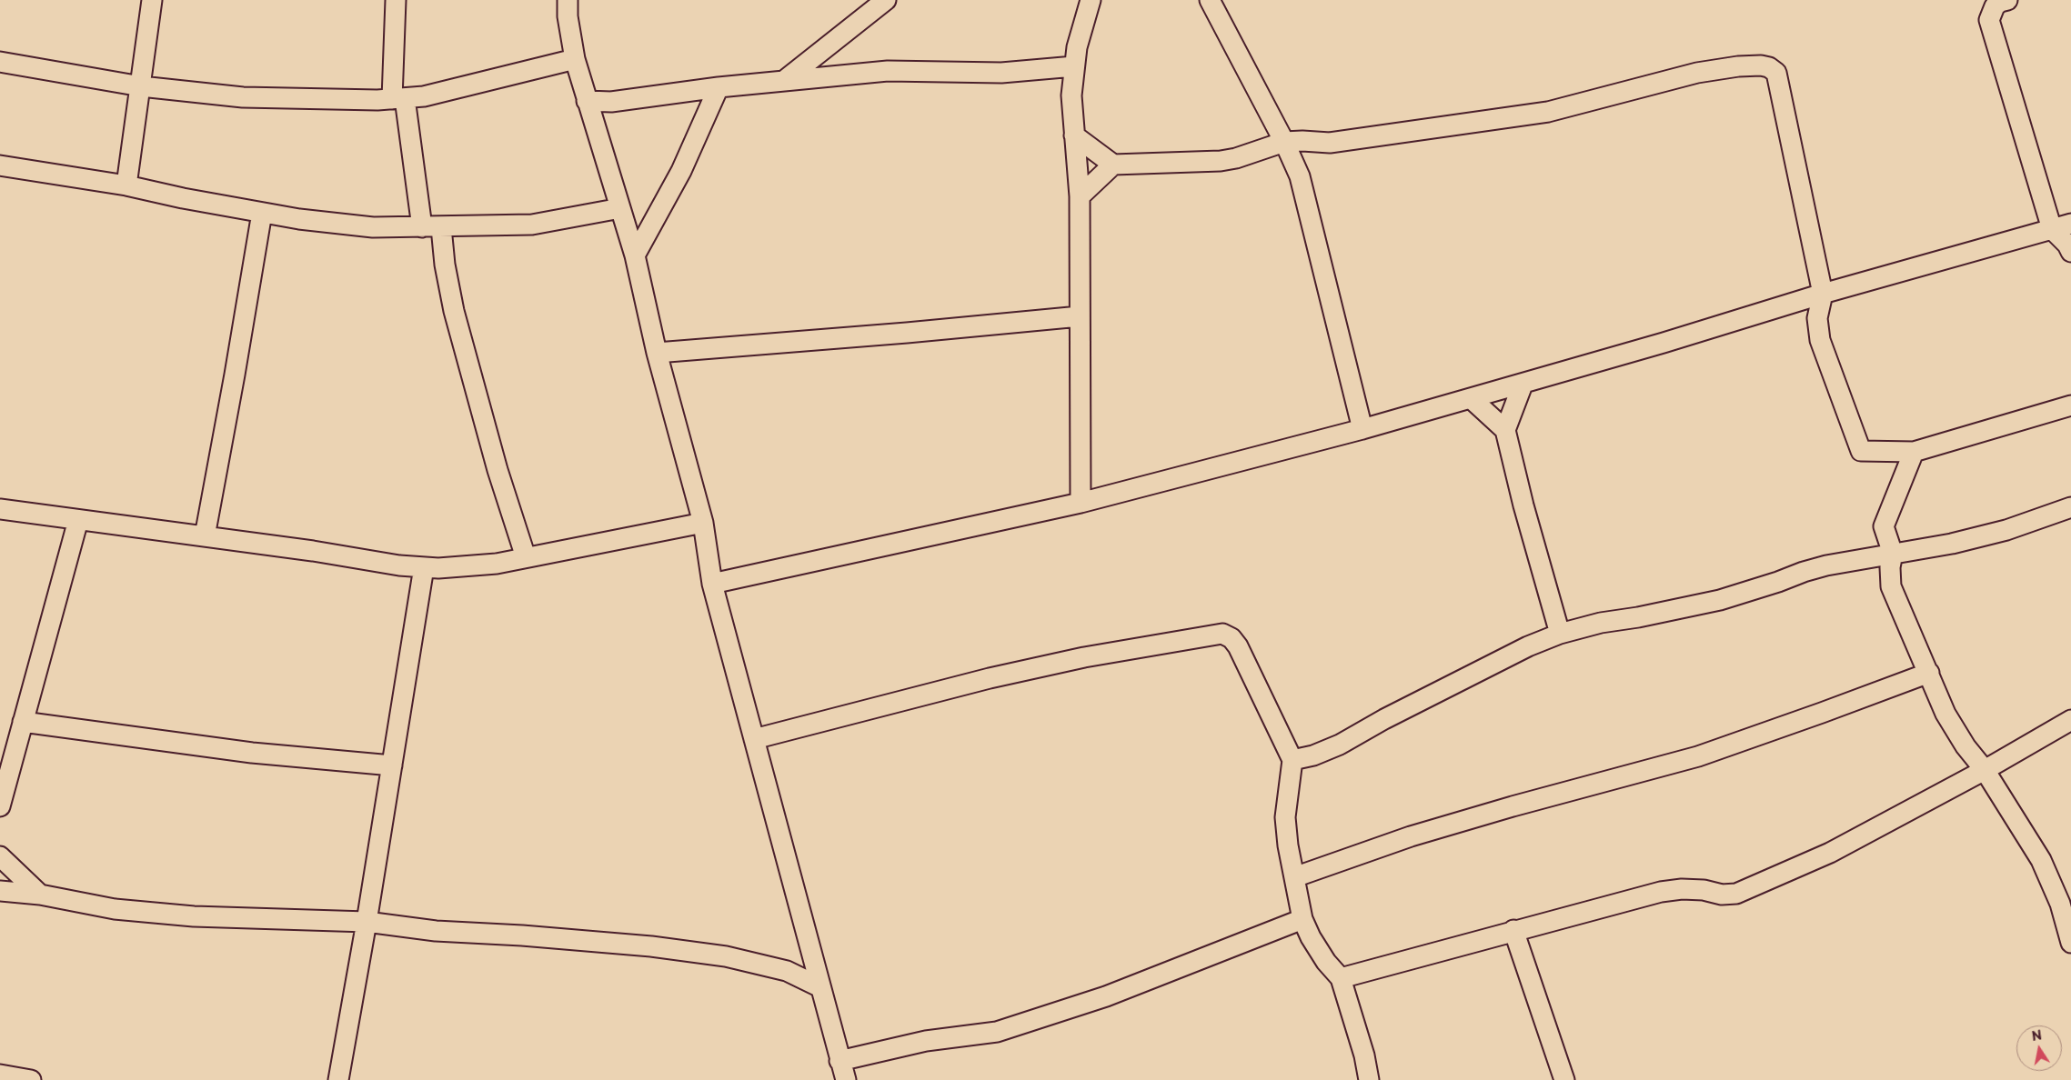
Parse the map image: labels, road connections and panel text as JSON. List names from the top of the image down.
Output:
{
  "north": "top"
}
